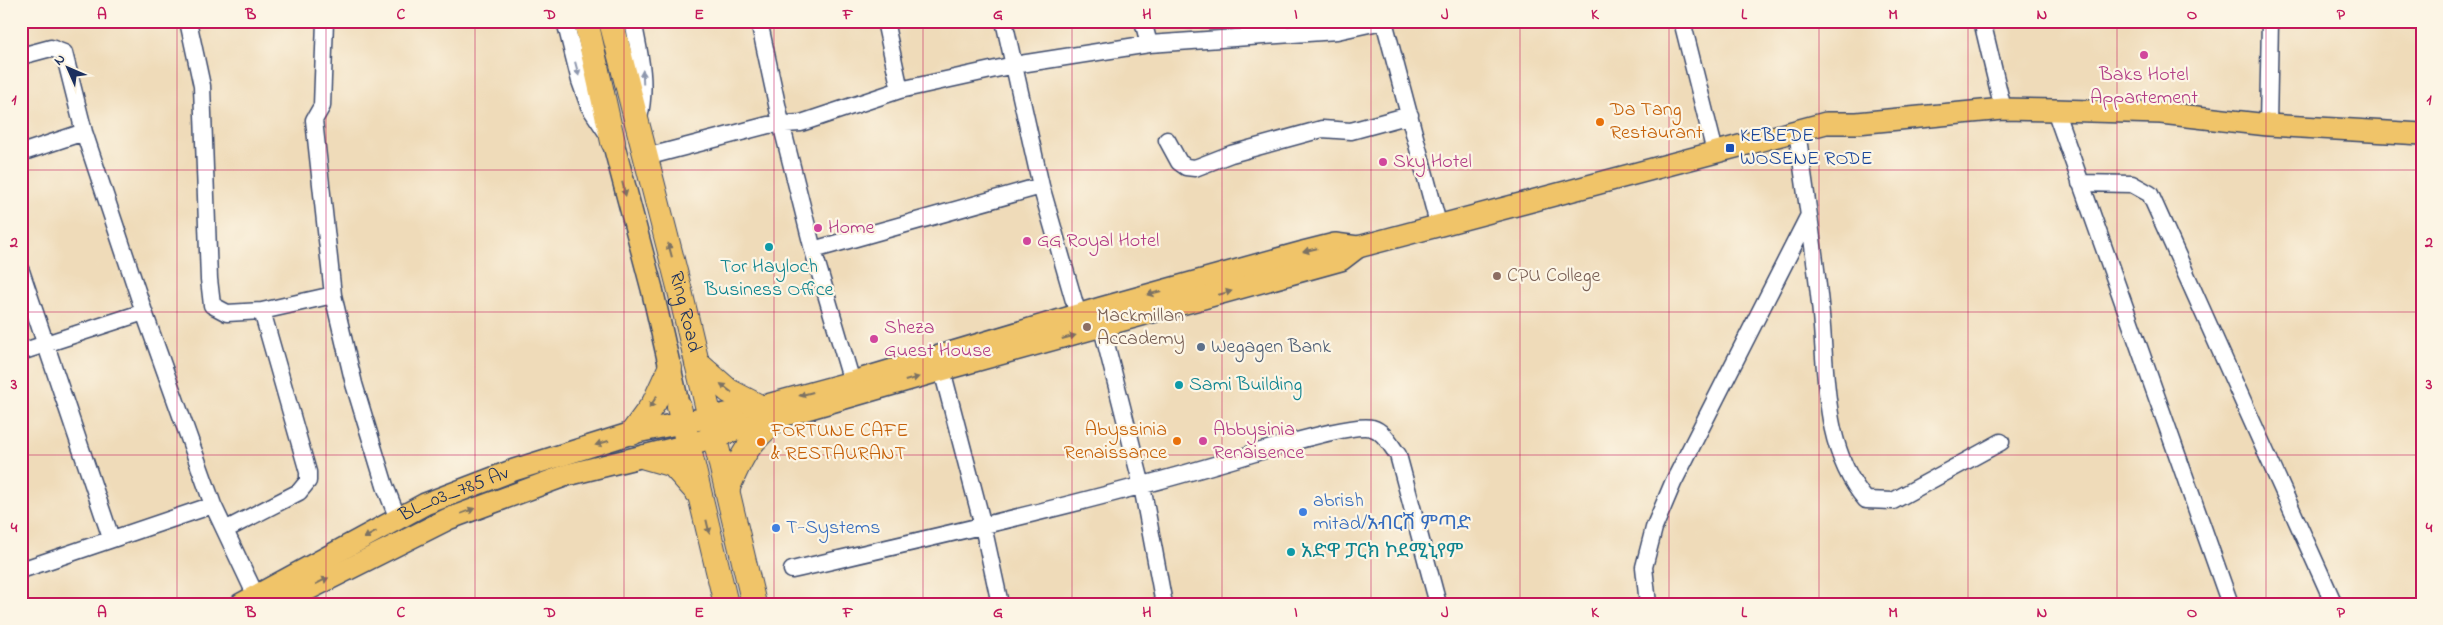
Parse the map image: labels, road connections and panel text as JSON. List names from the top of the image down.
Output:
{
  "streets": {
    "highway": ["Ring Road"],
    "main road": ["BL_03_785 Av"]
  },
  "crossings": [
    ["Ring Road", "BL_03_785 Av"]
  ],
  "places": {
    "other": [
      "Baks Hotel Appartement",
      "Da Tang Restaurant",
      "Sky Hotel",
      "Home",
      "GG Royal Hotel",
      "Tor Hayloch Business Office",
      "CPU College",
      "Mackmillan Accademy",
      "Sheza Guest House",
      "Wegagen Bank",
      "Sami Building",
      "Abyssinia Renaissance",
      "Abbysinia Renaisence",
      "FORTUNE CAFE & RESTAURANT",
      "abrish mitad/አብርሽ ምጣድ",
      "T-Systems",
      "አድዋ ፓርክ ኮደሚኒየም"
    ],
    "transit": ["KEBEDE WOSENE RODE"]
  },
  "north": "top left",
  "grid": {
    "columns": [
      "A",
      "B",
      "C",
      "D",
      "E",
      "F",
      "G",
      "H",
      "I",
      "J",
      "K",
      "L",
      "M",
      "N",
      "O",
      "P"
    ],
    "rows": [
      "1",
      "2",
      "3",
      "4"
    ]
  }
}
